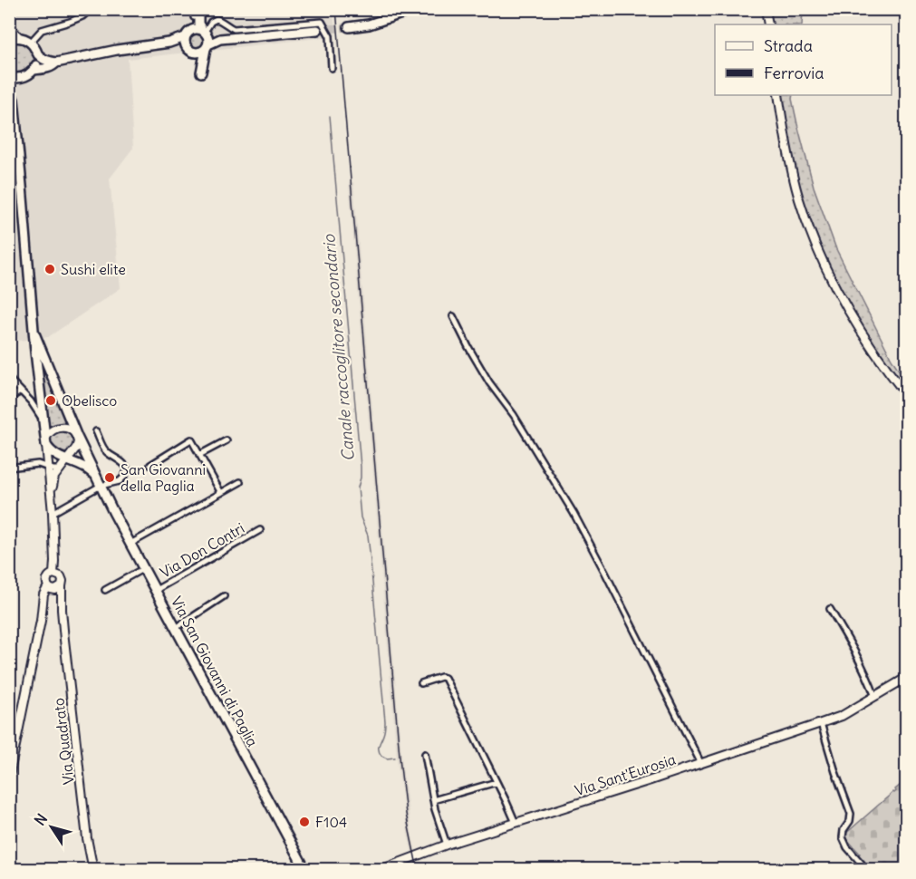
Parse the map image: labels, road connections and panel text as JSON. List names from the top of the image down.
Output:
{
  "streets": {
    "main road": ["Via San Giovanni di Paglia"],
    "street": ["Via Don Contri", "Via Quadrato", "Via Sant'Eurosia"]
  },
  "crossings": [
    ["Via Don Contri", "Via San Giovanni di Paglia"]
  ],
  "water": ["Canale raccoglitore secondario"],
  "places": [
    "Sushi elite",
    "Obelisco",
    "San Giovanni della Paglia",
    "F104"
  ],
  "legend": ["Strada", "Ferrovia"],
  "north": "top left"
}
